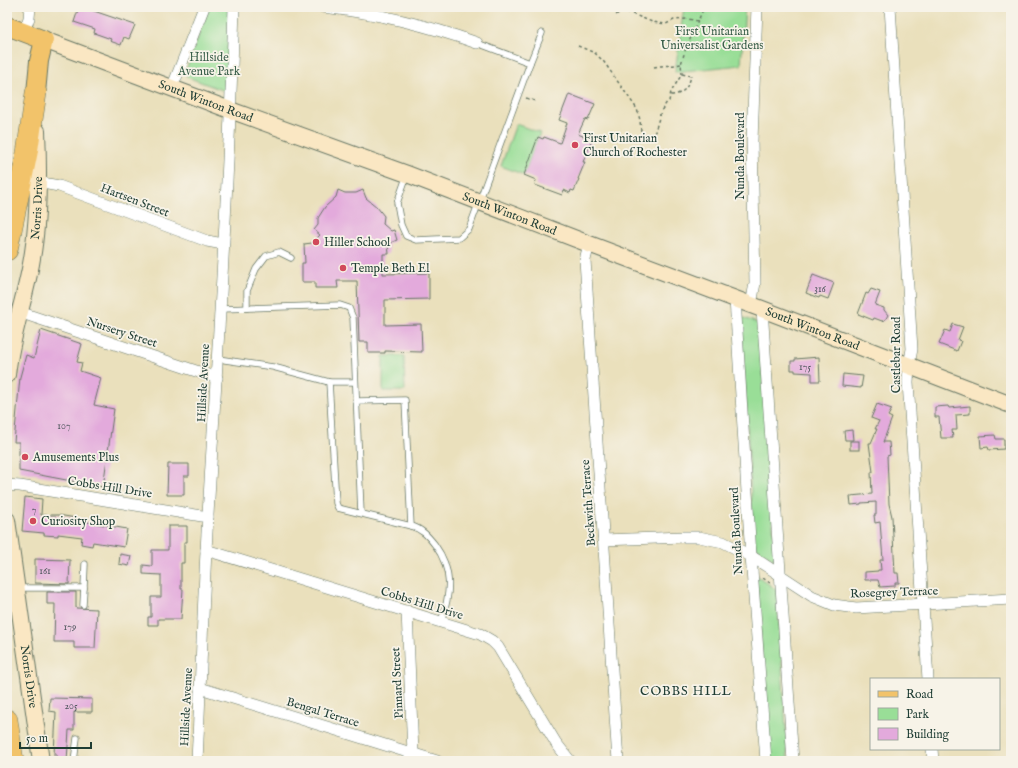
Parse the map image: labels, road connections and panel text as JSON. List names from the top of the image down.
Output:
{
  "streets": {
    "main road": ["South Winton Road", "Norris Drive"],
    "street": [
      "Nunda Boulevard",
      "Hartsen Street",
      "Nursery Street",
      "Castlebar Road",
      "Hillside Avenue",
      "Cobbs Hill Drive",
      "Beckwith Terrace",
      "Rosegrey Terrace",
      "Pinnard Street",
      "Bengal Terrace"
    ]
  },
  "crossings": [
    ["South Winton Road", "Nunda Boulevard"],
    ["South Winton Road", "Norris Drive"],
    ["South Winton Road", "Castlebar Road"],
    ["South Winton Road", "Hillside Avenue"],
    ["South Winton Road", "Beckwith Terrace"],
    ["Nunda Boulevard", "Rosegrey Terrace"],
    ["Hartsen Street", "Norris Drive"],
    ["Hartsen Street", "Hillside Avenue"],
    ["Norris Drive", "Nursery Street"],
    ["Nursery Street", "Hillside Avenue"],
    ["Castlebar Road", "Rosegrey Terrace"],
    ["Hillside Avenue", "Cobbs Hill Drive"],
    ["Hillside Avenue", "Bengal Terrace"],
    ["Cobbs Hill Drive", "Pinnard Street"],
    ["Beckwith Terrace", "Rosegrey Terrace"],
    ["Pinnard Street", "Bengal Terrace"]
  ],
  "districts": ["COBBS HILL"],
  "parks": ["First Unitarian Universalist Gardens", "Hillside Avenue Park"],
  "places": [
    "First Unitarian Church of Rochester",
    "Hiller School",
    "Temple Beth El",
    "Amusements Plus",
    "Curiosity Shop"
  ],
  "house_numbers": [
    "316",
    "175",
    "107",
    "7",
    "161",
    "179",
    "205"
  ],
  "legend": ["Road", "Park", "Building"],
  "scale_bar": "50 m"
}
